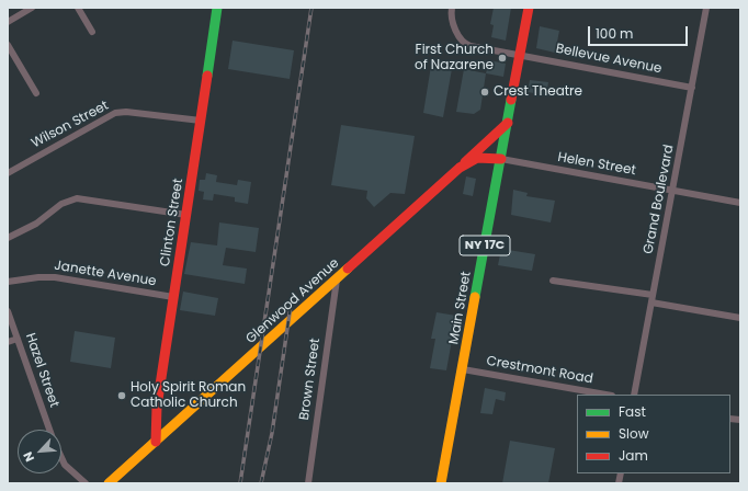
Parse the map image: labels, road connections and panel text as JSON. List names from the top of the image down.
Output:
{
  "streets": {
    "street": [
      "Bellevue Avenue",
      "Wilson Street",
      "Helen Street",
      "Grand Boulevard",
      "Clinton Street",
      "NY 17C",
      "Janette Avenue",
      "Glenwood Avenue",
      "Main Street",
      "Hazel Street",
      "Crestmont Road",
      "Brown Street"
    ]
  },
  "crossings": [
    ["Bellevue Avenue", "Grand Boulevard"],
    ["Bellevue Avenue", "Main Street"],
    ["Wilson Street", "Clinton Street"],
    ["Helen Street", "Grand Boulevard"],
    ["Helen Street", "Glenwood Avenue"],
    ["Helen Street", "Main Street"],
    ["Clinton Street", "Janette Avenue"],
    ["Clinton Street", "Glenwood Avenue"],
    ["Glenwood Avenue", "Main Street"],
    ["Glenwood Avenue", "Brown Street"],
    ["Main Street", "Crestmont Road"]
  ],
  "places": ["First Church of Nazarene", "Crest Theatre", "Holy Spirit Roman Catholic Church"],
  "legend": ["Fast", "Slow", "Jam"],
  "scale_bar": "100 m",
  "north": "bottom left"
}
